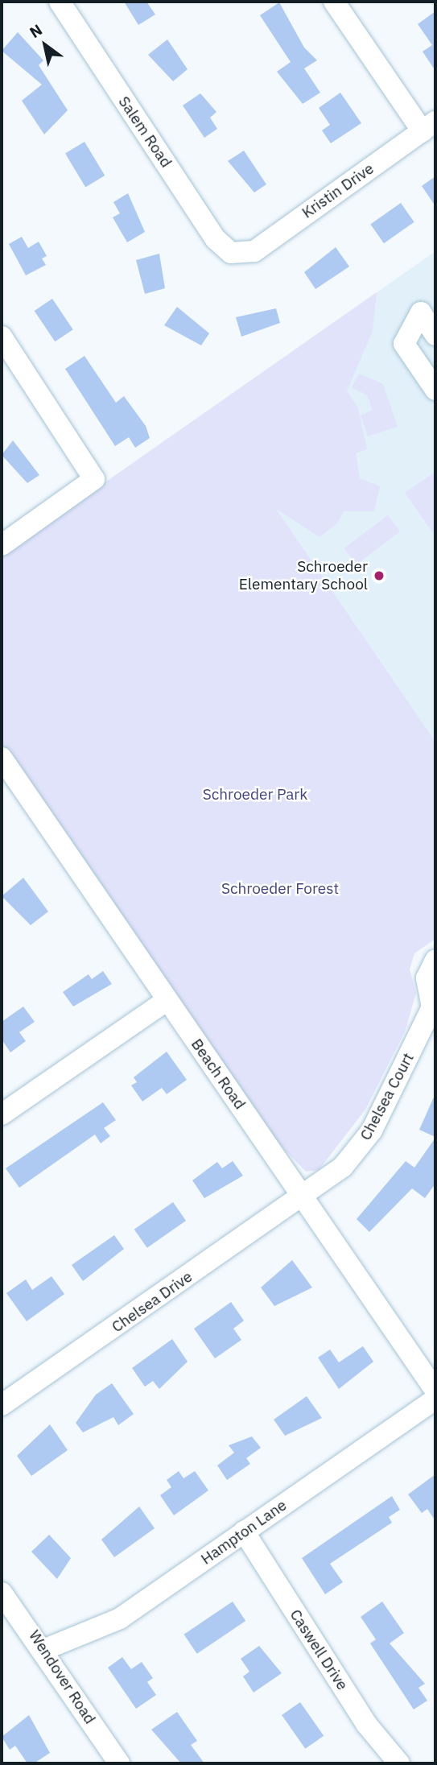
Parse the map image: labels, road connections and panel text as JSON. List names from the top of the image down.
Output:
{
  "streets": {
    "street": [
      "Salem Road",
      "Kristin Drive",
      "Beach Road",
      "Chelsea Court",
      "Chelsea Drive",
      "Hampton Lane",
      "Caswell Drive",
      "Wendover Road"
    ]
  },
  "crossings": [
    ["Salem Road", "Kristin Drive"],
    ["Beach Road", "Chelsea Court"],
    ["Beach Road", "Chelsea Drive"],
    ["Chelsea Court", "Chelsea Drive"],
    ["Hampton Lane", "Caswell Drive"],
    ["Hampton Lane", "Wendover Road"]
  ],
  "parks": ["Schroeder Park", "Schroeder Forest"],
  "places": ["Schroeder Elementary School"],
  "north": "top left"
}
